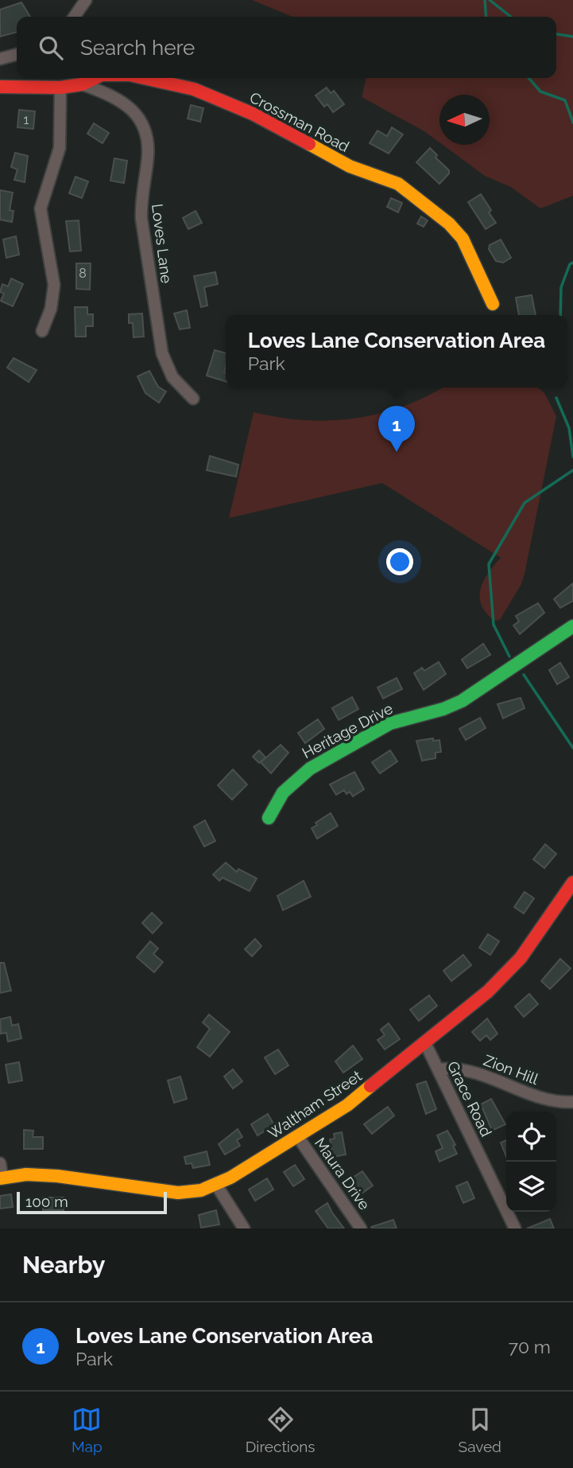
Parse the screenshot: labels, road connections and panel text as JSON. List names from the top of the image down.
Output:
{
  "streets": {
    "street": [
      "Crossman Road",
      "Loves Lane",
      "Heritage Drive",
      "Zion Hill",
      "Grace Road",
      "Waltham Street",
      "Maura Drive"
    ]
  },
  "crossings": [
    ["Crossman Road", "Loves Lane"],
    ["Zion Hill", "Grace Road"],
    ["Grace Road", "Waltham Street"],
    ["Waltham Street", "Maura Drive"]
  ],
  "house_numbers": ["1", "8"],
  "scale_bar": "100 m",
  "north": "left",
  "page": {
    "search": "Search here",
    "popup": ["Loves Lane Conservation Area", "Park"],
    "pins": "1",
    "scale": "100 m",
    "heading": "Nearby",
    "list": [
      {
        "mark": "1",
        "name": "Loves Lane Conservation Area",
        "note": "Park",
        "value": "70 m"
      }
    ],
    "nav": ["Map", "Directions", "Saved"]
  }
}
